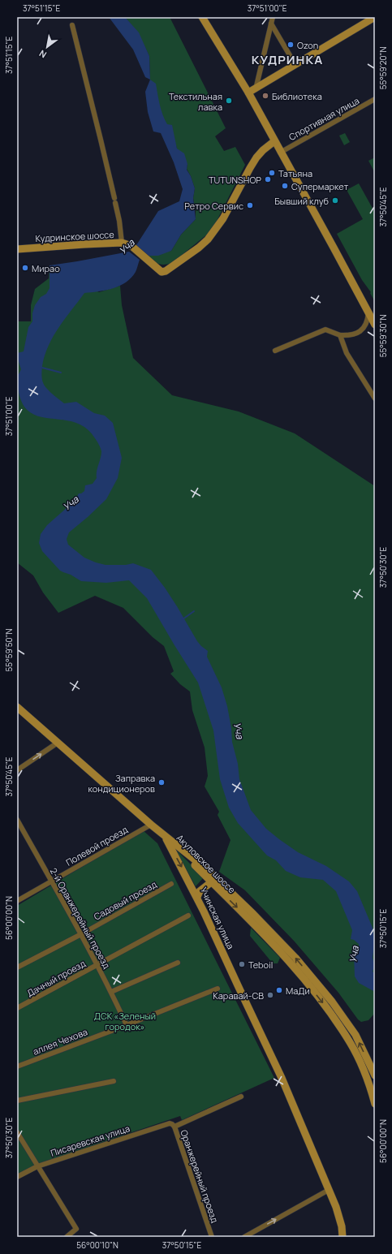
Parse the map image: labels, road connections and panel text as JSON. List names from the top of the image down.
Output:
{
  "streets": {
    "street": [
      "Спортивная улица",
      "Кудринское шоссе",
      "Полевой проезд",
      "Акуловское шоссе",
      "Садовый проезд",
      "2-й Оранжерейный проезд",
      "Учинская улица",
      "Дачный проезд",
      "аллея Чехова",
      "Писаревская улица",
      "Оранжерейный проезд"
    ]
  },
  "crossings": [
    ["Полевой проезд", "2-й Оранжерейный проезд"],
    ["Полевой проезд", "Учинская улица"],
    ["Акуловское шоссе", "Учинская улица"],
    ["Садовый проезд", "2-й Оранжерейный проезд"],
    ["2-й Оранжерейный проезд", "Дачный проезд"],
    ["2-й Оранжерейный проезд", "аллея Чехова"],
    ["Писаревская улица", "Оранжерейный проезд"]
  ],
  "districts": ["КУДРИНКА"],
  "water": ["Уча"],
  "parks": ["ДСК «Зеленый городок»"],
  "places": [
    "Ozon",
    "Библиотека",
    "Текстильная лавка",
    "Татьяна",
    "TUTUNSHOP",
    "Супермаркет",
    "Бывший клуб",
    "Ретро Сервис",
    "Мирао",
    "Заправка кондиционеров",
    "Teboil",
    "МаДи",
    "Каравай-СВ"
  ],
  "north": "bottom left",
  "coordinates": [
    "37°51'15\"E",
    "37°51'00\"E",
    "55°59'20\"N",
    "37°50'45\"E",
    "55°59'30\"N",
    "37°50'30\"E",
    "55°59'50\"N",
    "56°00'00\"N",
    "37°50'15\"E",
    "56°00'10\"N"
  ]
}
